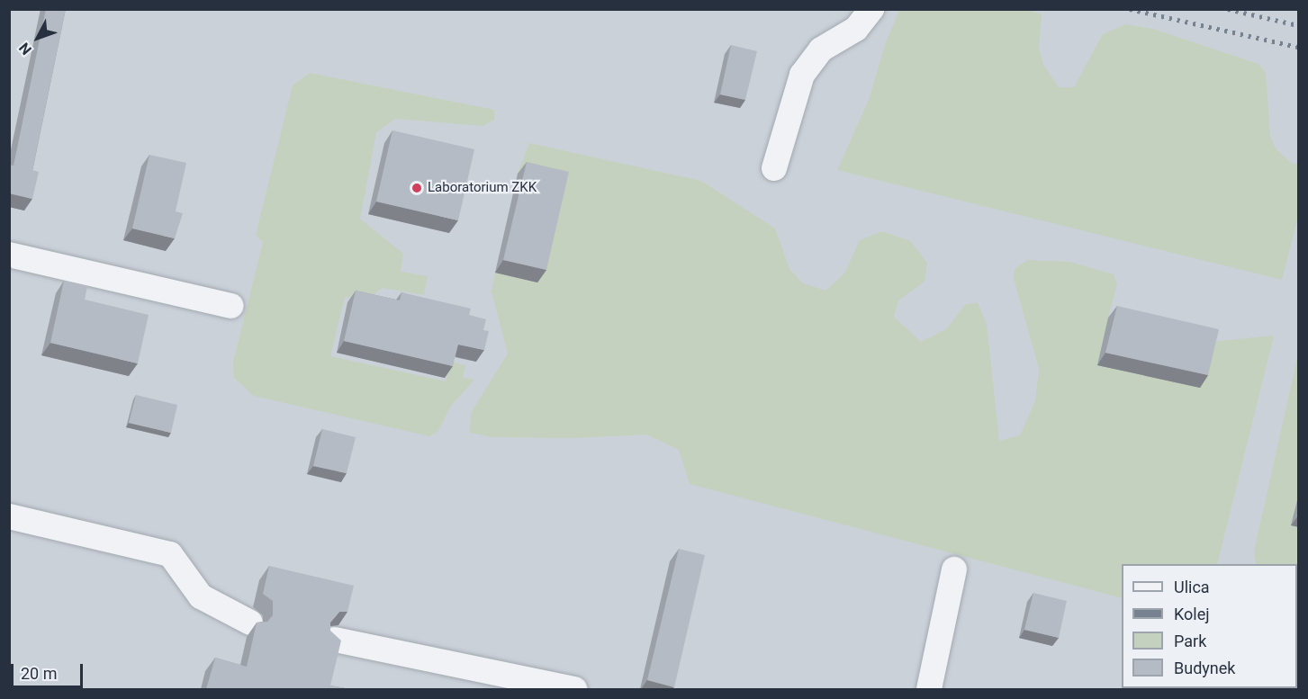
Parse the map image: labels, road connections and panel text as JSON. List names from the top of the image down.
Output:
{
  "places": ["Laboratorium ZKK"],
  "legend": [
    "Ulica",
    "Kolej",
    "Park",
    "Budynek"
  ],
  "scale_bar": "20 m",
  "north": "bottom left"
}
